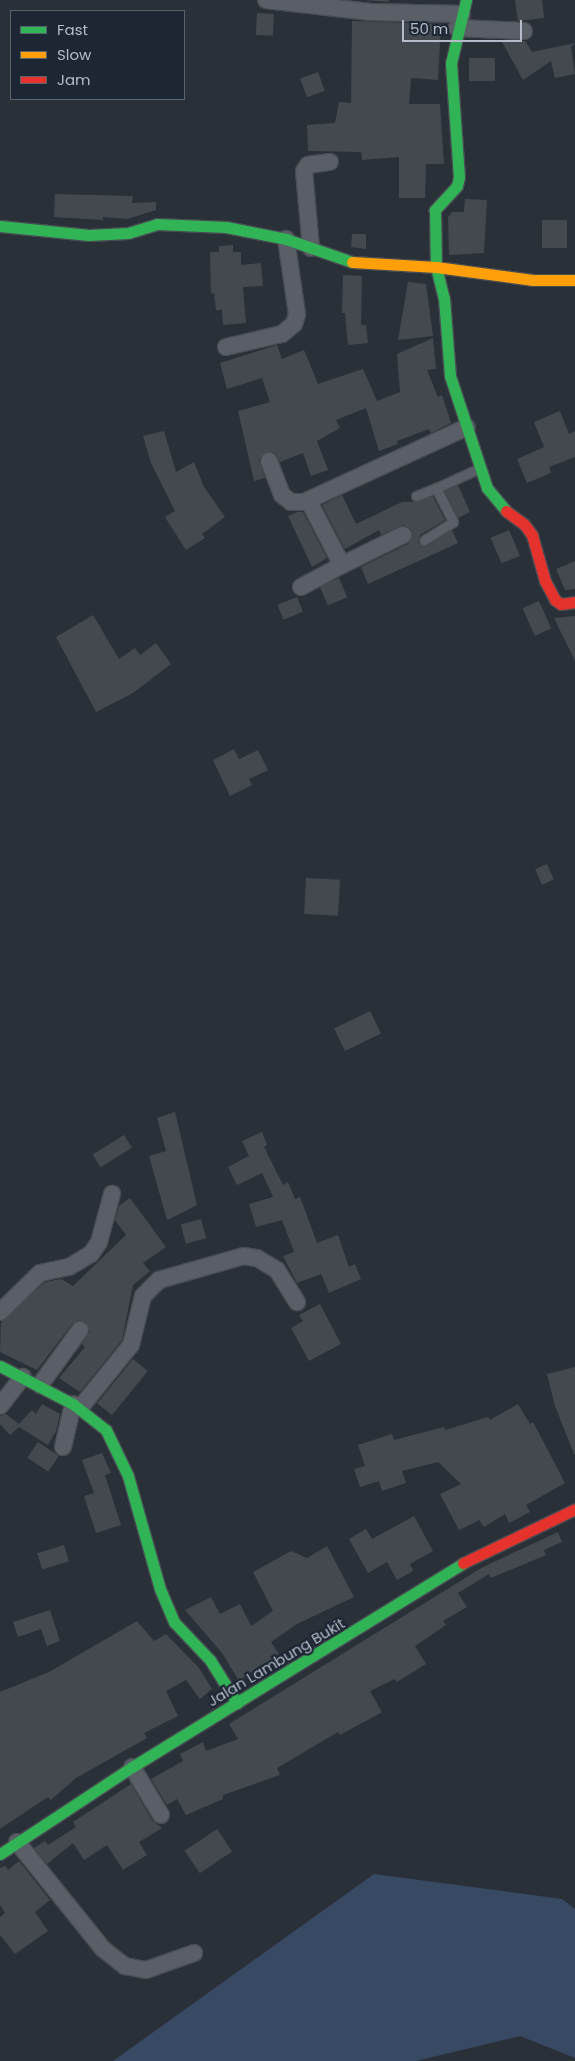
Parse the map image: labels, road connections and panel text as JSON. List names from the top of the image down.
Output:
{
  "streets": {
    "street": ["Jalan Lambung Bukit"]
  },
  "legend": ["Fast", "Slow", "Jam"],
  "scale_bar": "50 m"
}
